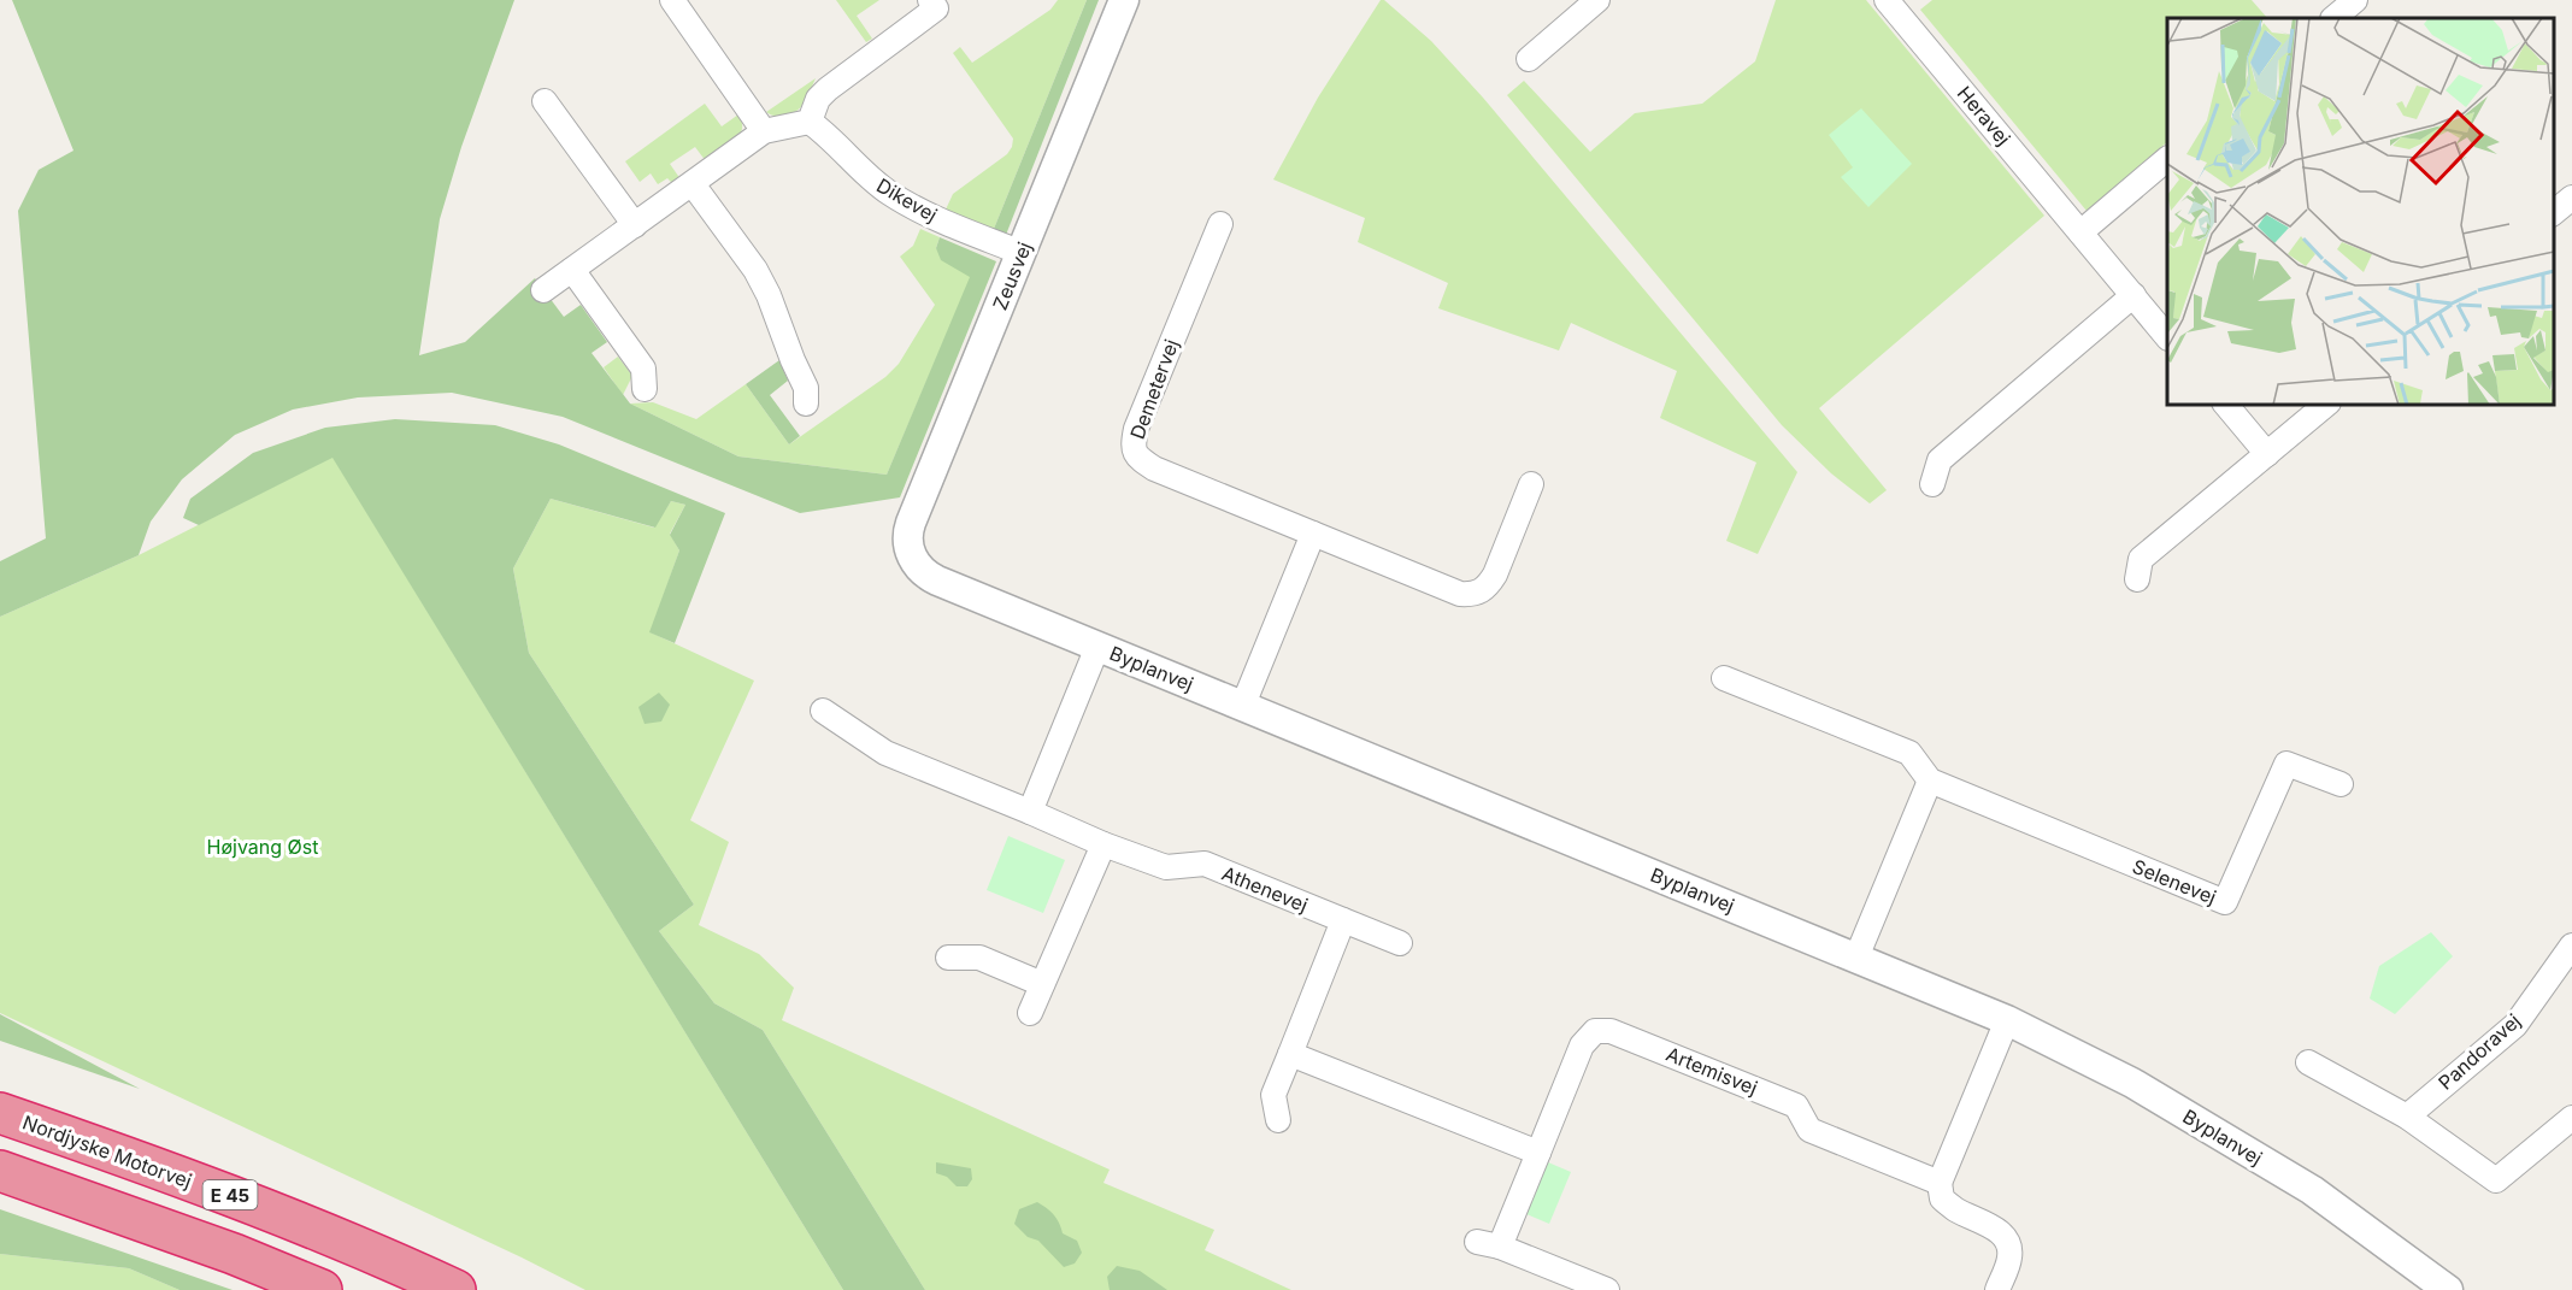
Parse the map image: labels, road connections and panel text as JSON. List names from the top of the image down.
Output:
{
  "streets": {
    "highway": ["Nordjyske Motorvej", "E 45"],
    "street": [
      "Heravej",
      "Dikevej",
      "Zeusvej",
      "Demetervej",
      "Byplanvej",
      "Selenevej",
      "Athenevej",
      "Pandoravej",
      "Artemisvej"
    ]
  },
  "crossings": [
    ["Dikevej", "Zeusvej"],
    ["Zeusvej", "Byplanvej"]
  ],
  "parks": ["Højvang Øst"]
}
